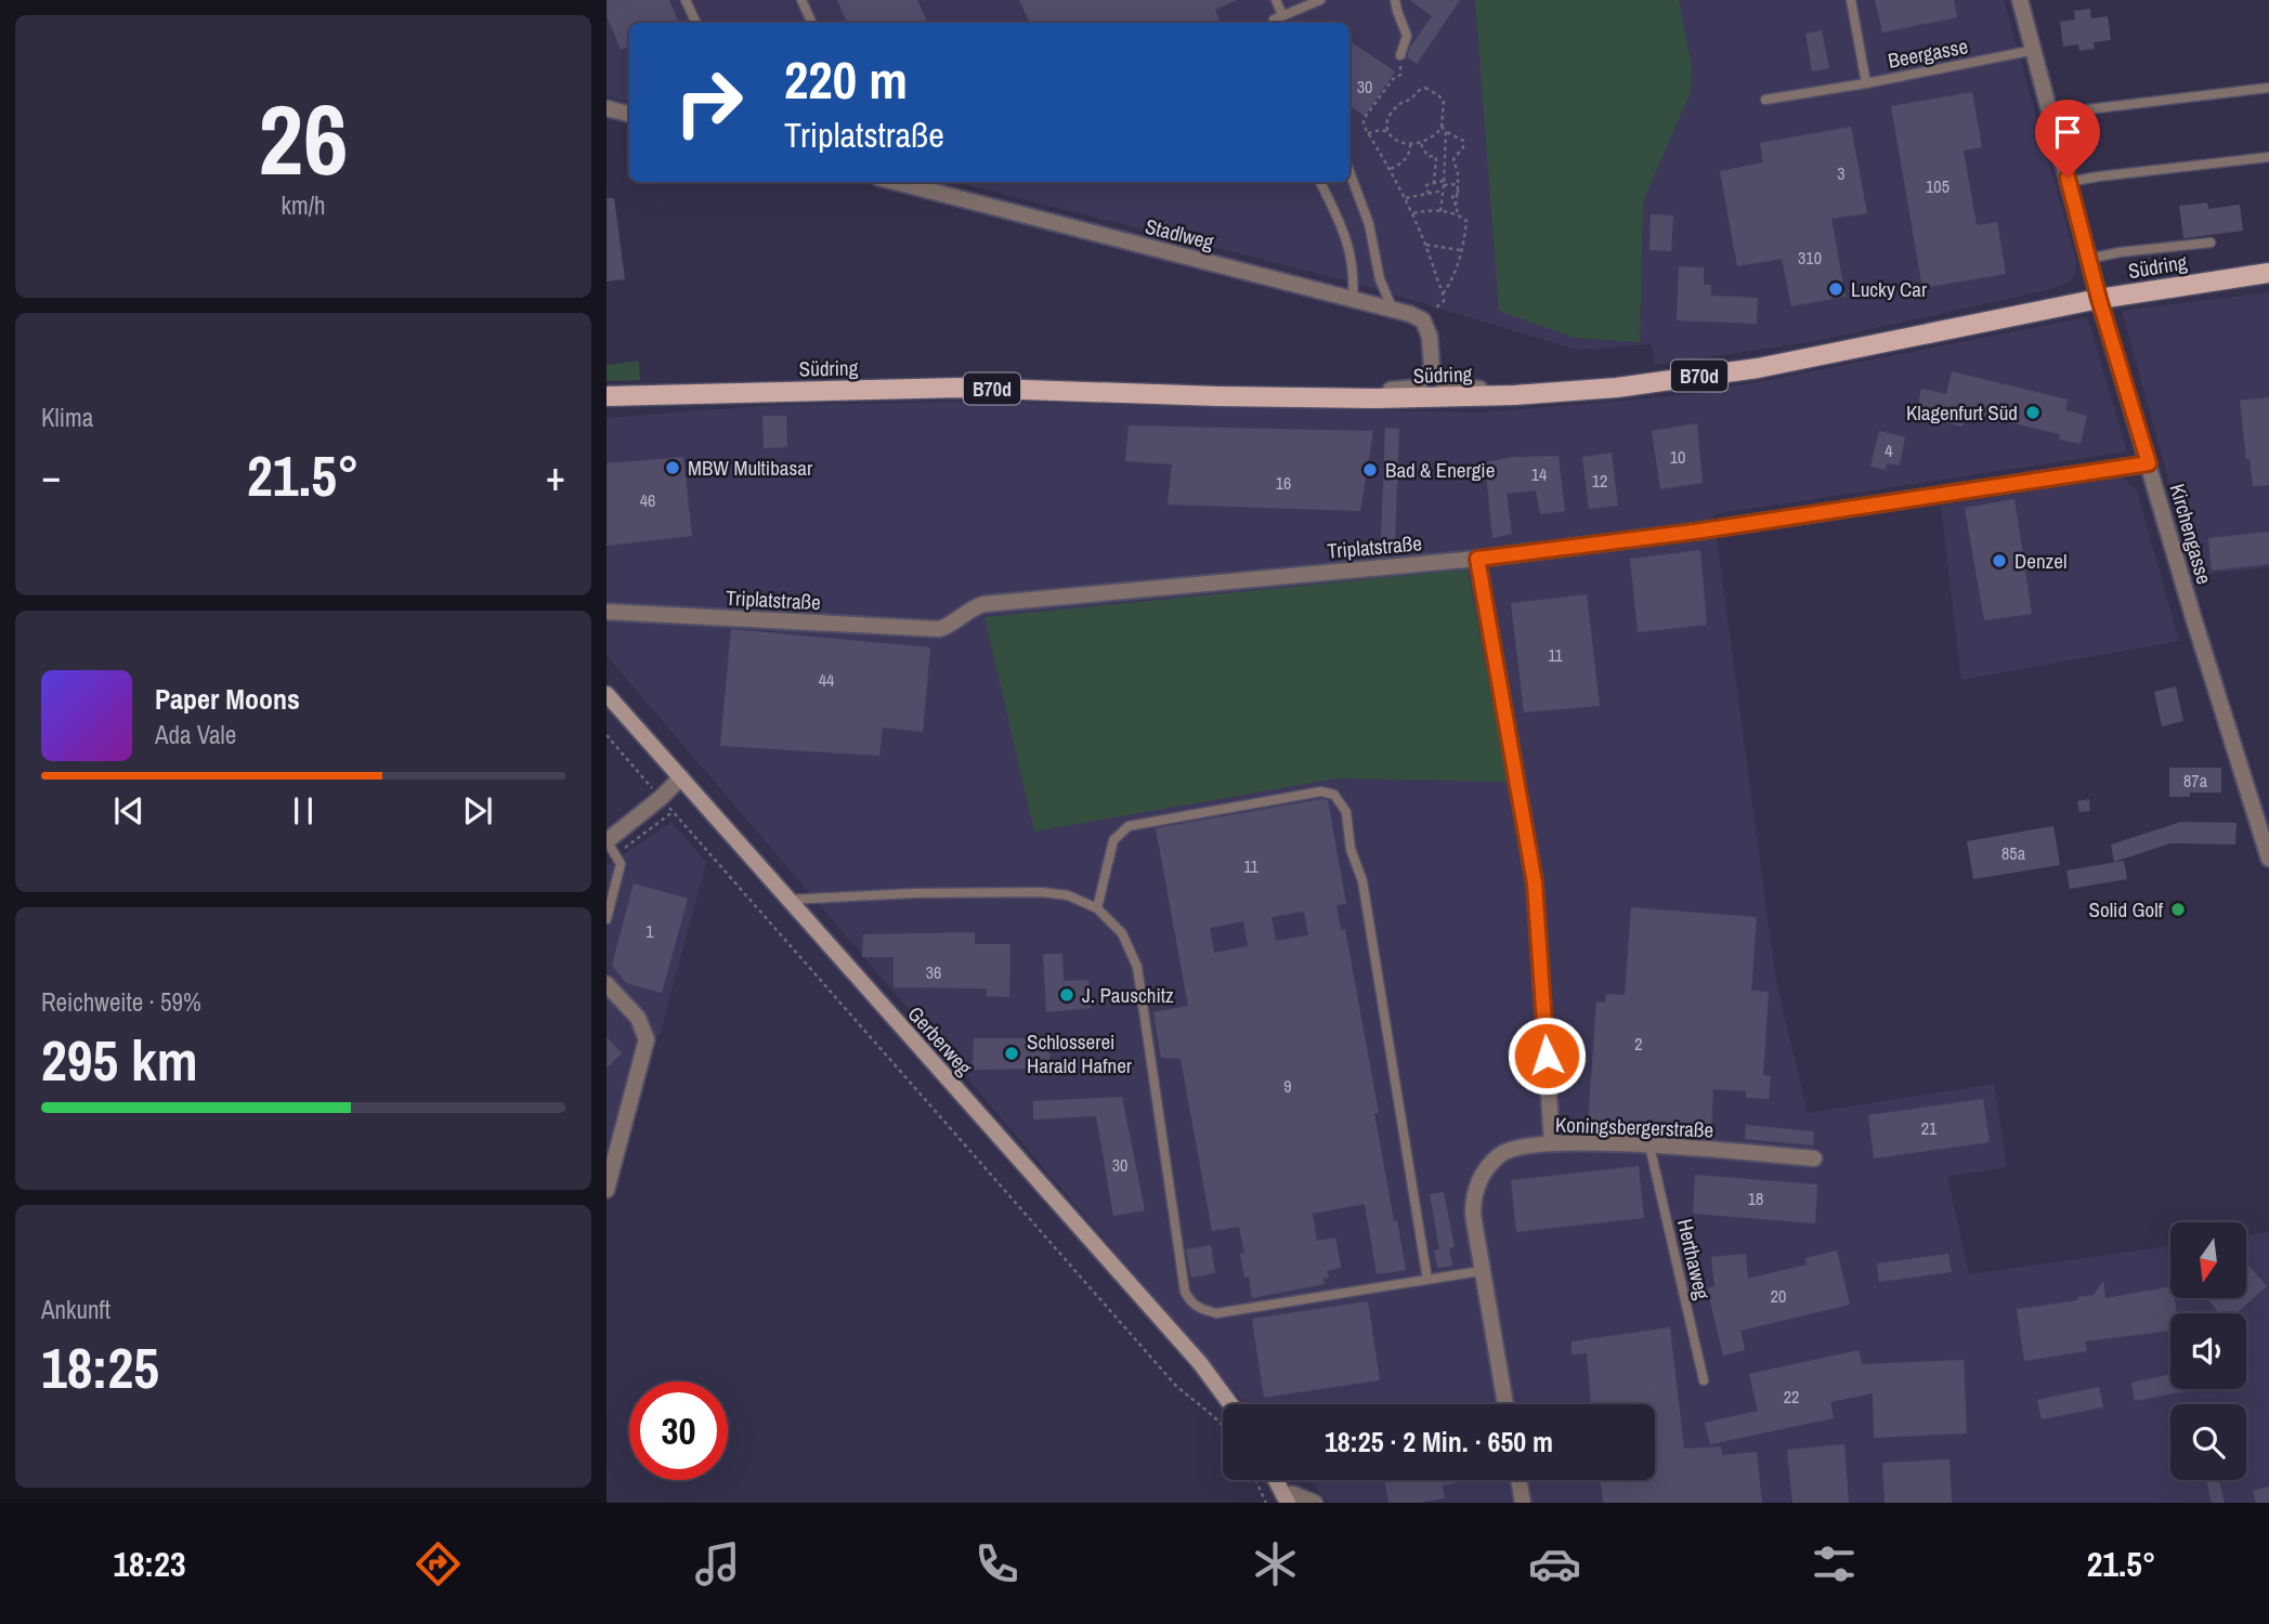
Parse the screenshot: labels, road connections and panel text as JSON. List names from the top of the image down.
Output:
{
  "streets": {
    "main road": ["Südring", "B70d"],
    "street": [
      "Stadlweg",
      "Kirchengasse",
      "Triplatstraße",
      "Gerberweg",
      "Koningsbergerstraße"
    ],
    "lane": ["Beergasse", "Herthaweg"]
  },
  "crossings": [
    ["Beergasse", "Kirchengasse"],
    ["Südring", "Kirchengasse"],
    ["Kirchengasse", "Triplatstraße"],
    ["Koningsbergerstraße", "Herthaweg"]
  ],
  "places": [
    "Lucky Car",
    "Klagenfurt Süd",
    "MBW Multibasar",
    "Bad & Energie",
    "Denzel",
    "Solid Golf",
    "J. Pauschitz",
    "Schlosserei Harald Hafner"
  ],
  "house_numbers": [
    "30",
    "3",
    "105",
    "310",
    "4",
    "10",
    "14",
    "12",
    "16",
    "46",
    "11",
    "44",
    "87a",
    "85a",
    "11",
    "1",
    "36",
    "2",
    "9",
    "21",
    "30",
    "18",
    "20",
    "22"
  ],
  "north": "bottom",
  "page": {
    "tile": [
      ["26", "km/h"],
      "Klima",
      ["Reichweite · 59%", "295 km"],
      ["Ankunft", "18:25"]
    ],
    "turn": ["220 m", "Triplatstraße"],
    "heat": ["−", "21.5°", "+"],
    "song": ["Paper Moons", "Ada Vale"],
    "limit": "30",
    "trip": "18:25 · 2 Min. · 650 m",
    "tabs": ["18:23", "21.5°"]
  }
}
